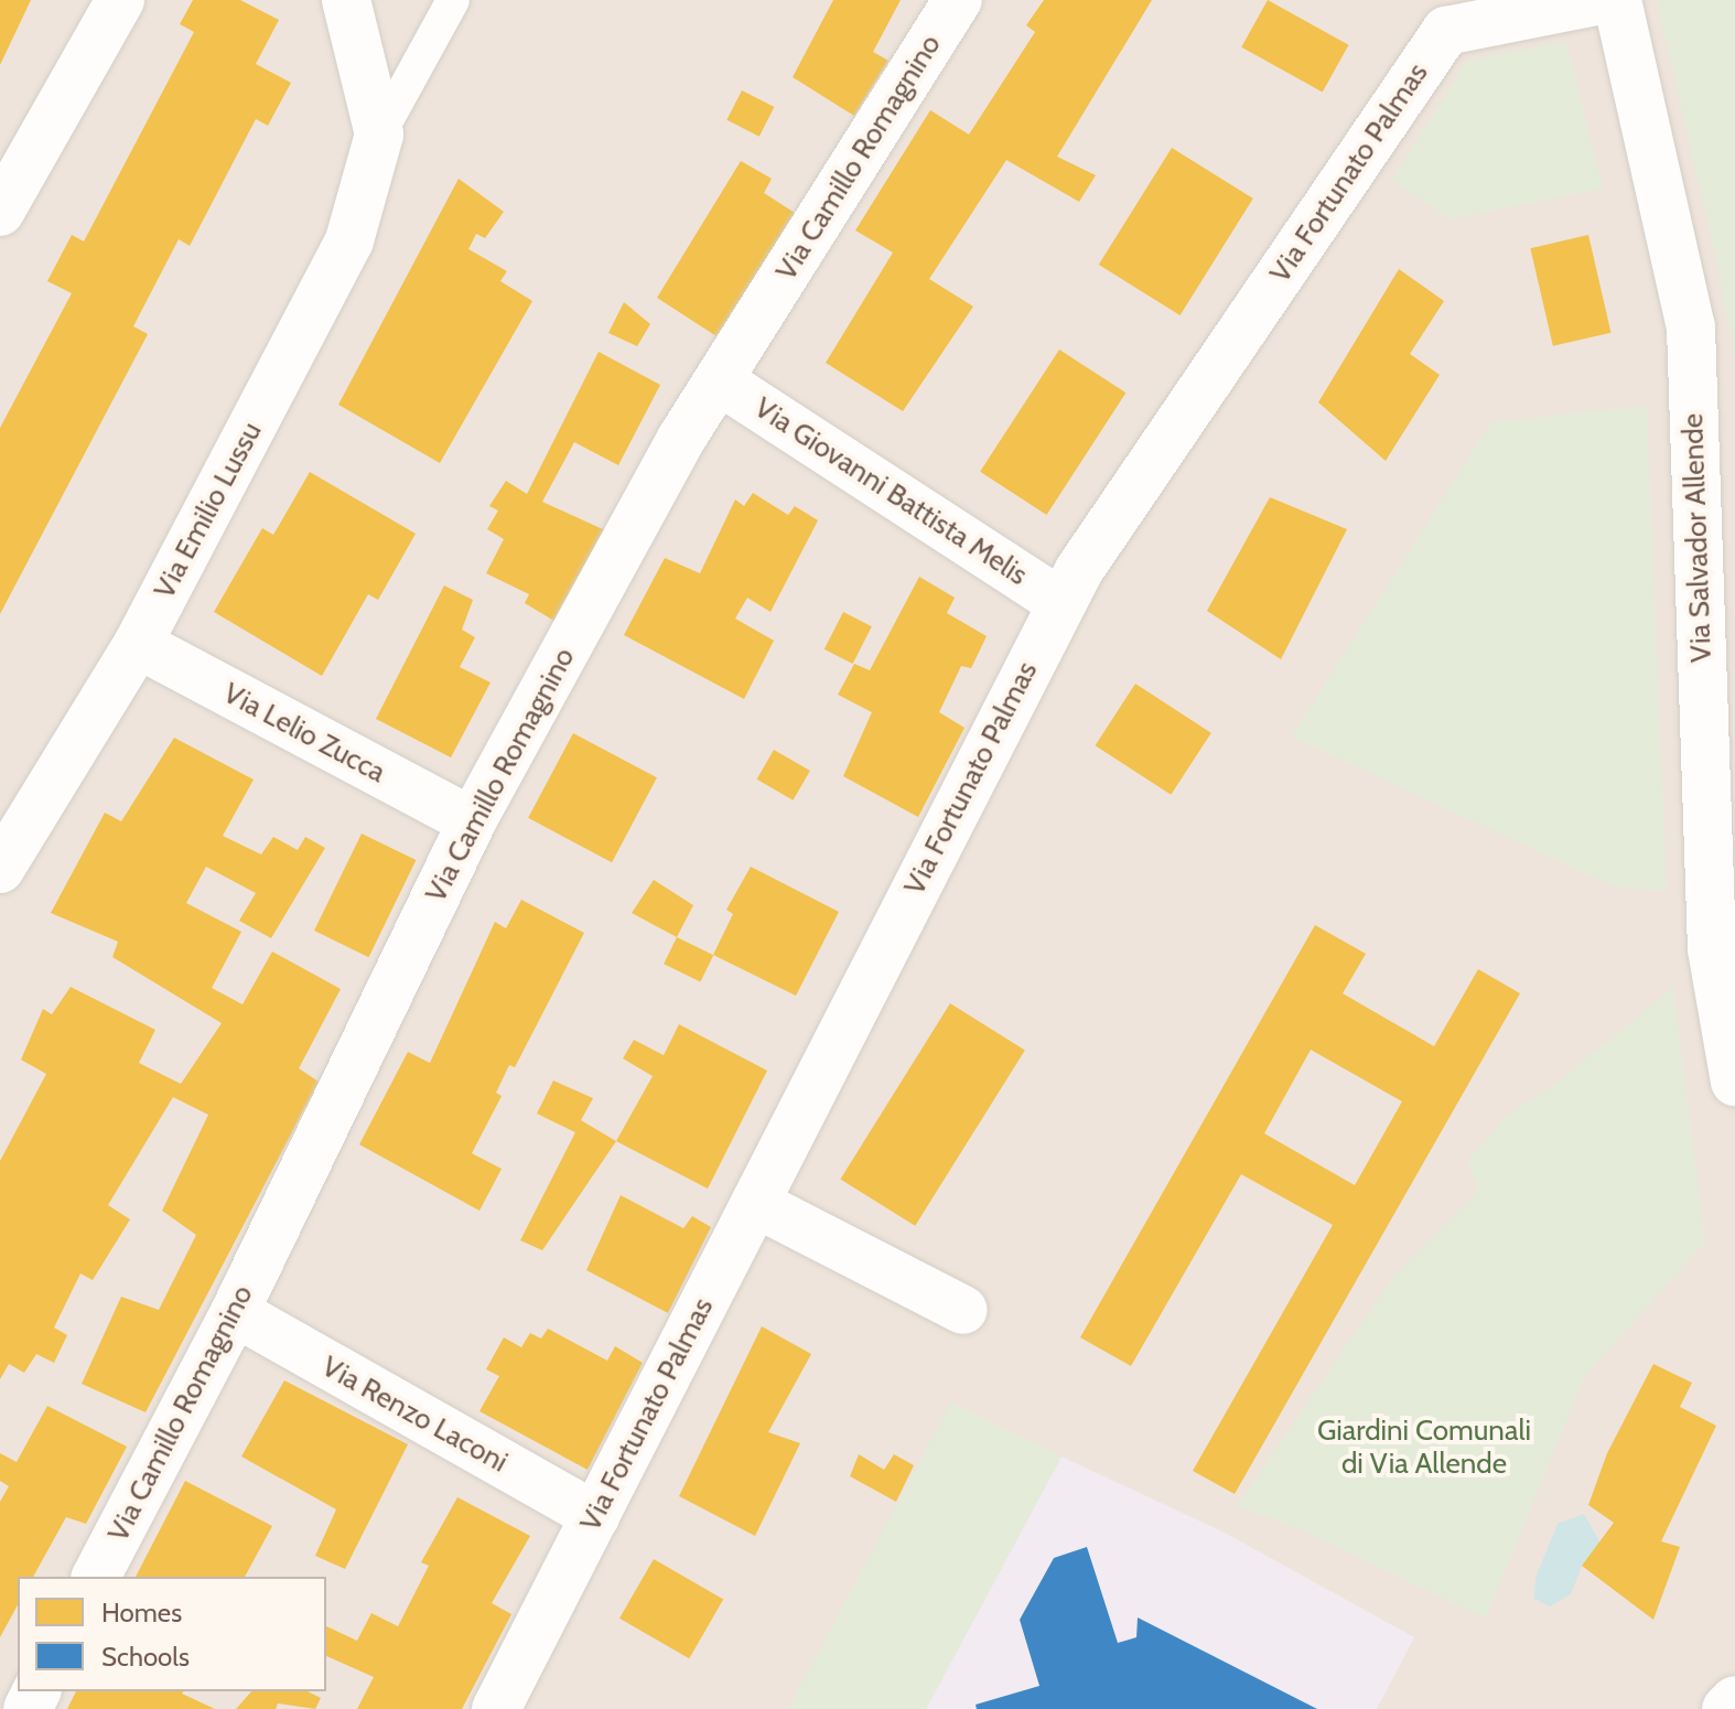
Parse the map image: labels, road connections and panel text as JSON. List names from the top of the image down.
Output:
{
  "streets": {
    "street": [
      "Via Camillo Romagnino",
      "Via Fortunato Palmas",
      "Via Giovanni Battista Melis",
      "Via Emilio Lussu",
      "Via Salvador Allende",
      "Via Lelio Zucca",
      "Via Renzo Laconi"
    ]
  },
  "crossings": [
    ["Via Camillo Romagnino", "Via Giovanni Battista Melis"],
    ["Via Camillo Romagnino", "Via Lelio Zucca"],
    ["Via Camillo Romagnino", "Via Renzo Laconi"],
    ["Via Fortunato Palmas", "Via Giovanni Battista Melis"],
    ["Via Fortunato Palmas", "Via Renzo Laconi"],
    ["Via Emilio Lussu", "Via Lelio Zucca"]
  ],
  "parks": ["Giardini Comunali di Via Allende"],
  "legend": ["Homes", "Schools"]
}
